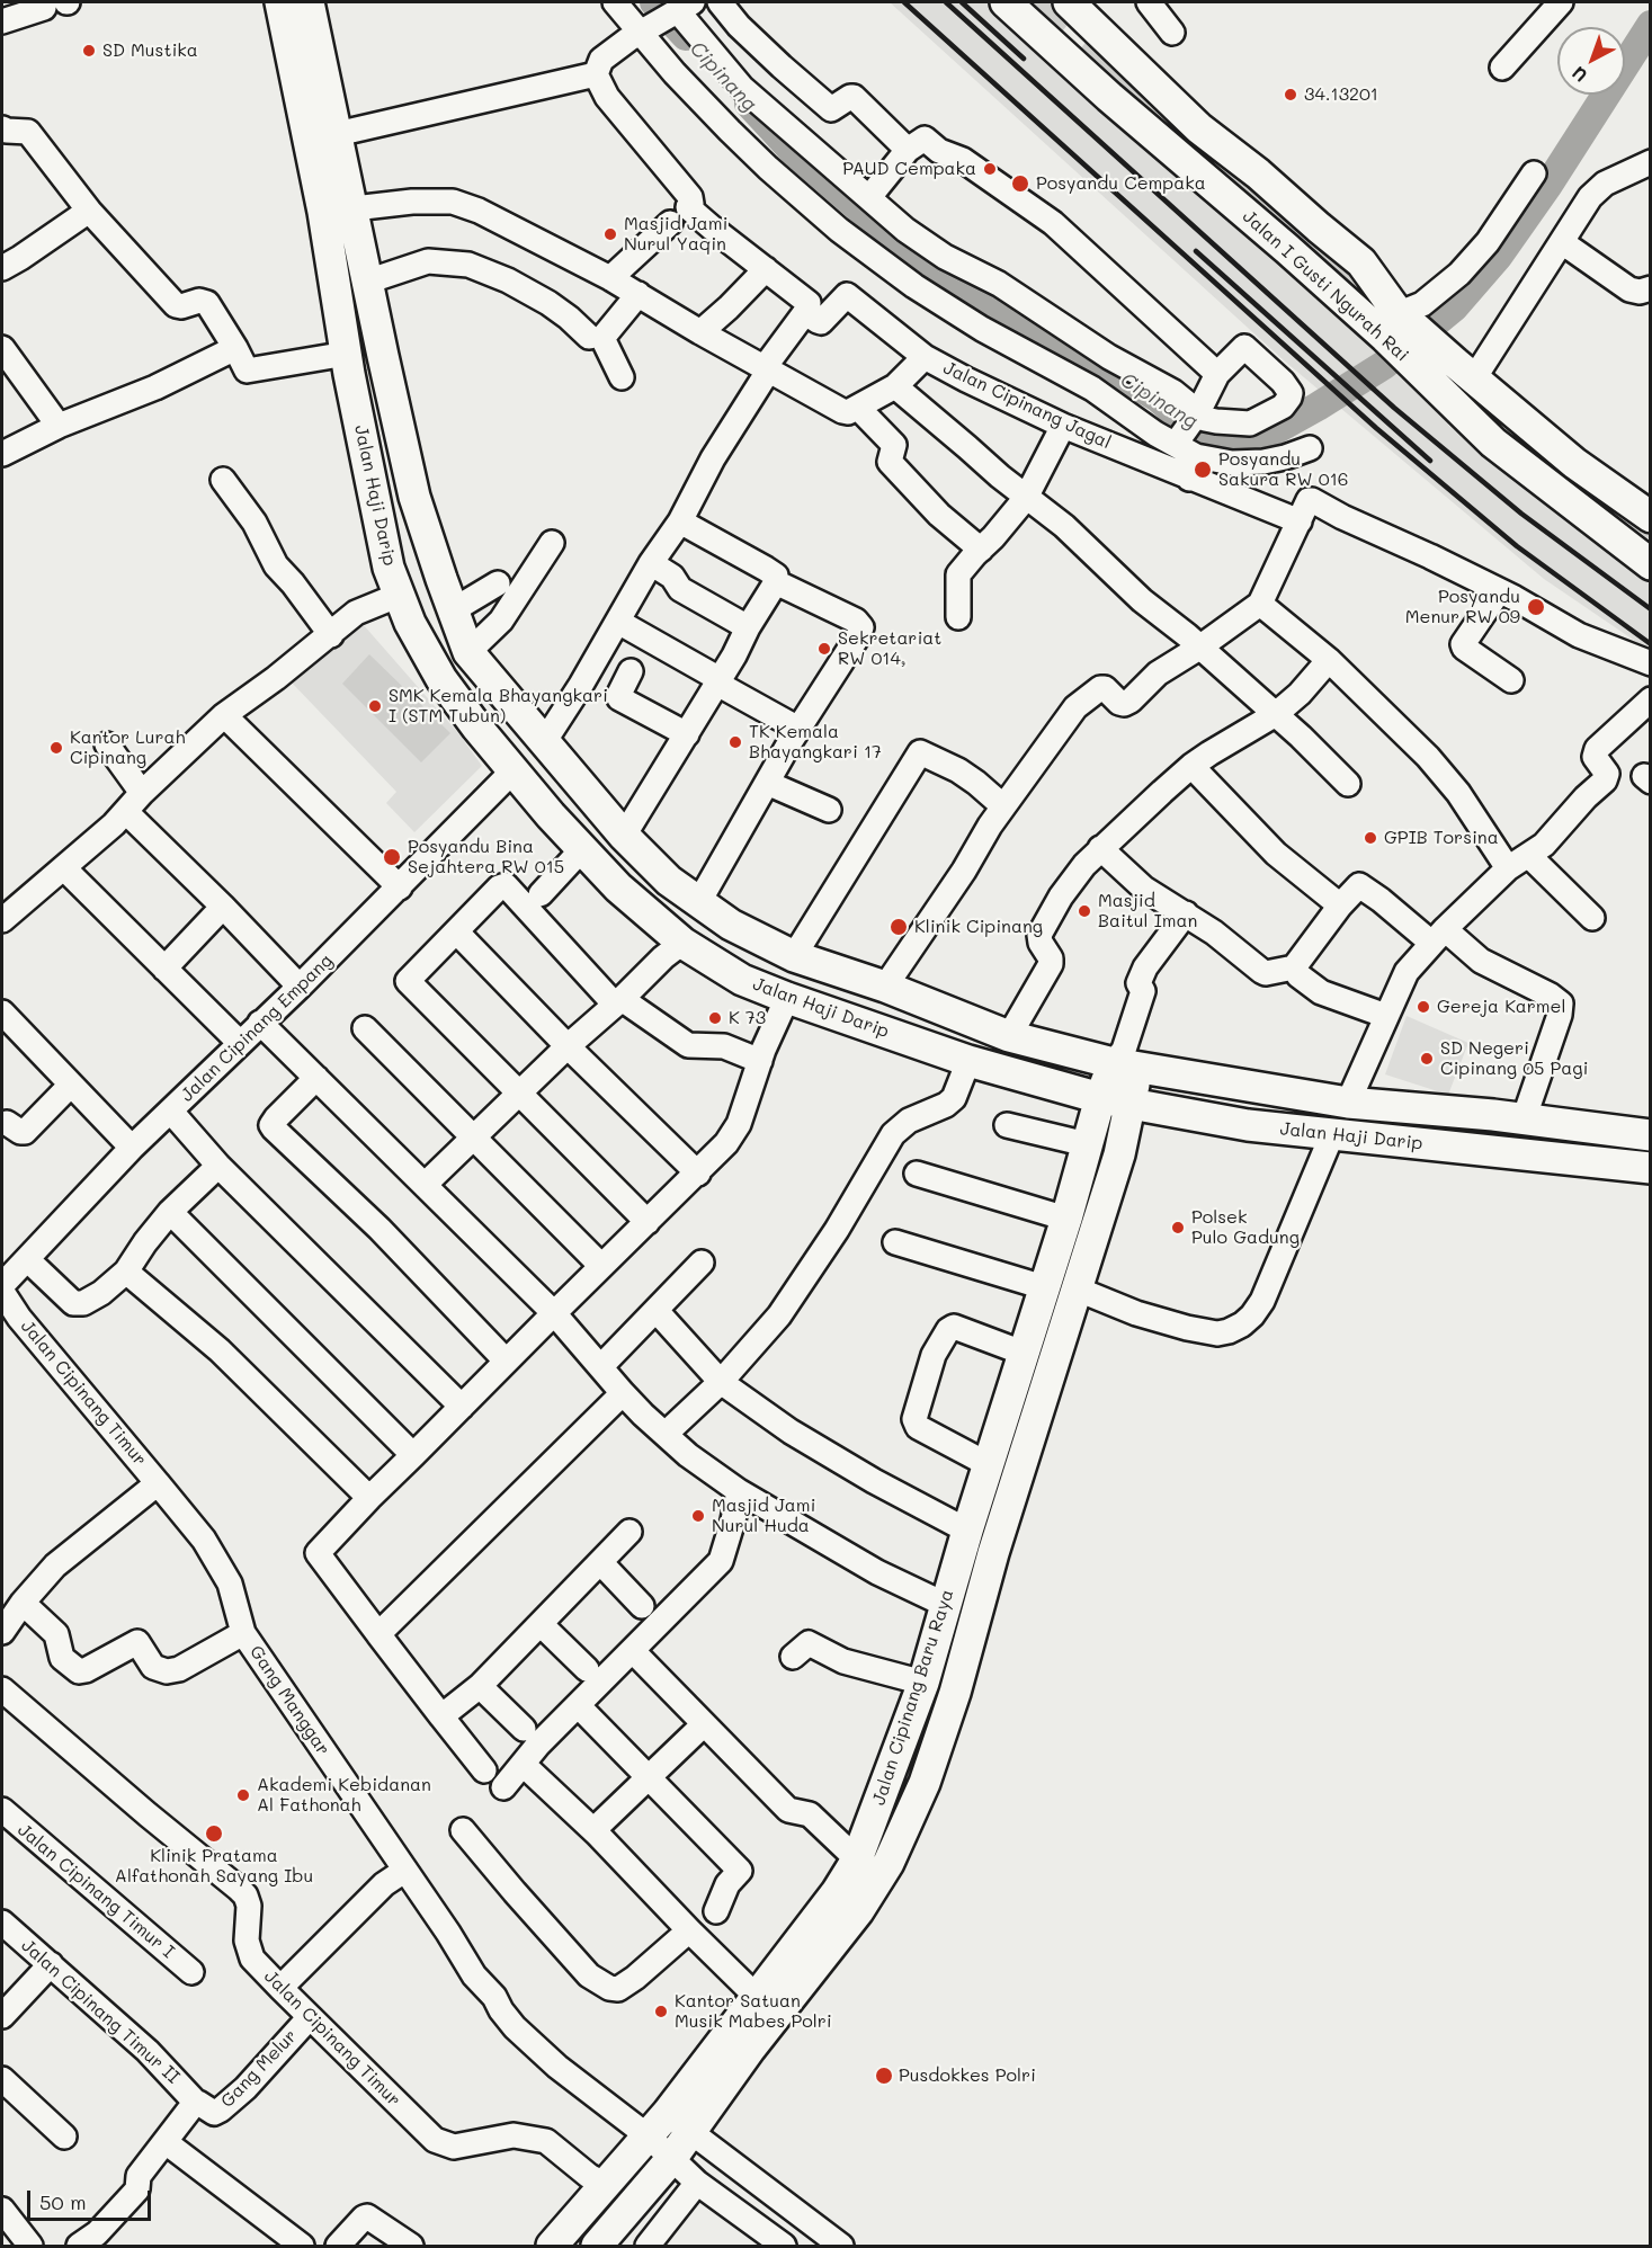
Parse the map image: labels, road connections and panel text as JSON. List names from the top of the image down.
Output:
{
  "streets": {
    "main road": ["Jalan I Gusti Ngurah Rai", "Jalan Haji Darip", "Jalan Cipinang Baru Raya"],
    "street": [
      "Jalan Cipinang Jagal",
      "Jalan Cipinang Empang",
      "Jalan Cipinang Timur",
      "Gang Manggar",
      "Jalan Cipinang Timur I",
      "Jalan Cipinang Timur II",
      "Gang Melur"
    ]
  },
  "crossings": [
    ["Jalan Haji Darip", "Jalan Cipinang Empang"],
    ["Jalan Haji Darip", "Jalan Cipinang Baru Raya"],
    ["Jalan Cipinang Timur", "Jalan Cipinang Baru Raya"],
    ["Jalan Cipinang Timur", "Gang Manggar"],
    ["Jalan Cipinang Timur", "Gang Melur"],
    ["Jalan Cipinang Baru Raya", "Gang Manggar"],
    ["Jalan Cipinang Timur II", "Gang Melur"]
  ],
  "water": ["Cipinang"],
  "places": [
    "SD Mustika",
    "34.13201",
    "PAUD Cempaka",
    "Posyandu Cempaka",
    "Masjid Jami Nurul Yaqin",
    "Posyandu Sakura RW 016",
    "Posyandu Menur RW 09",
    "Sekretariat RW 014,",
    "SMK Kemala Bhayangkari I (STM Tubun)",
    "TK Kemala Bhayangkari 17",
    "Kantor Lurah Cipinang",
    "GPIB Torsina",
    "Posyandu Bina Sejahtera RW 015",
    "Masjid Baitul Iman",
    "Klinik Cipinang",
    "Gereja Karmel",
    "K 73",
    "SD Negeri Cipinang 05 Pagi",
    "Polsek Pulo Gadung",
    "Masjid Jami Nurul Huda",
    "Akademi Kebidanan Al Fathonah",
    "Klinik Pratama Alfathonah Sayang Ibu",
    "Kantor Satuan Musik Mabes Polri",
    "Pusdokkes Polri"
  ],
  "scale_bar": "50 m",
  "north": "bottom left"
}
